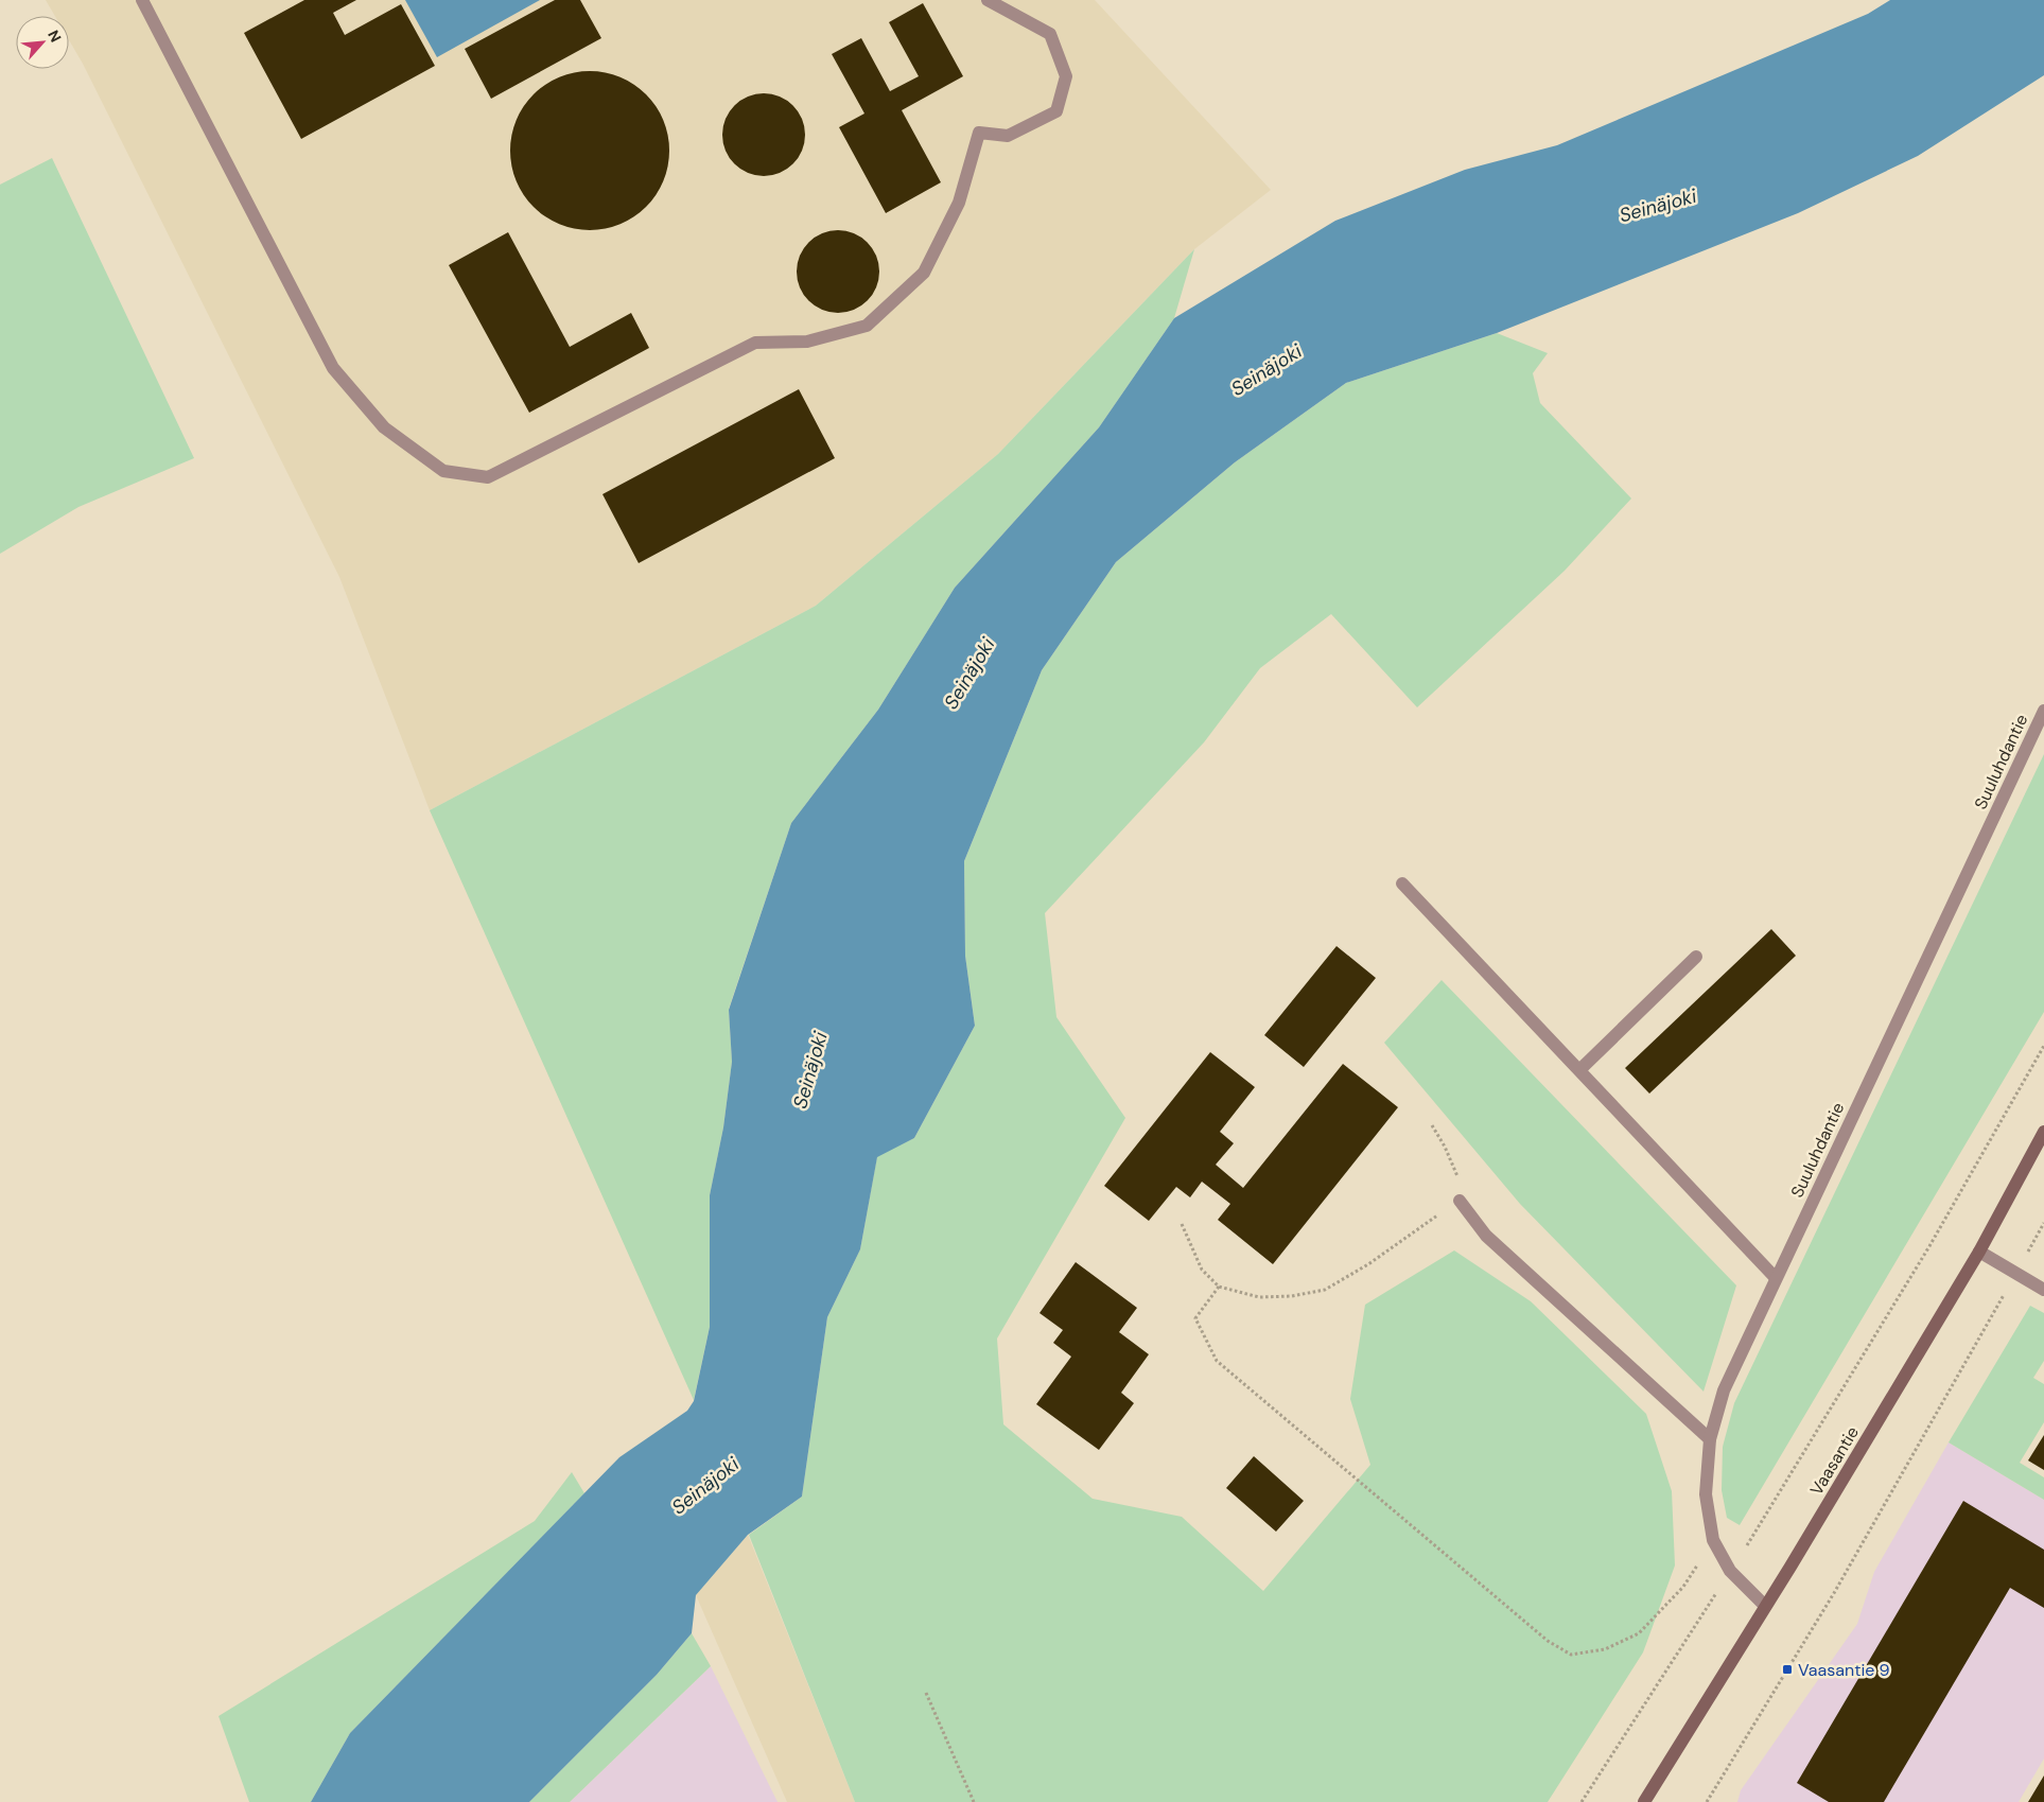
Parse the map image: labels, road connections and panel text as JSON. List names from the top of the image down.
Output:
{
  "streets": {
    "main road": ["Vaasantie"],
    "street": ["Suuluhdantie"]
  },
  "crossings": [
    ["Suuluhdantie", "Vaasantie"]
  ],
  "water": ["Seinäjoki"],
  "places": {
    "transit": ["Vaasantie 9"]
  },
  "north": "top right"
}
